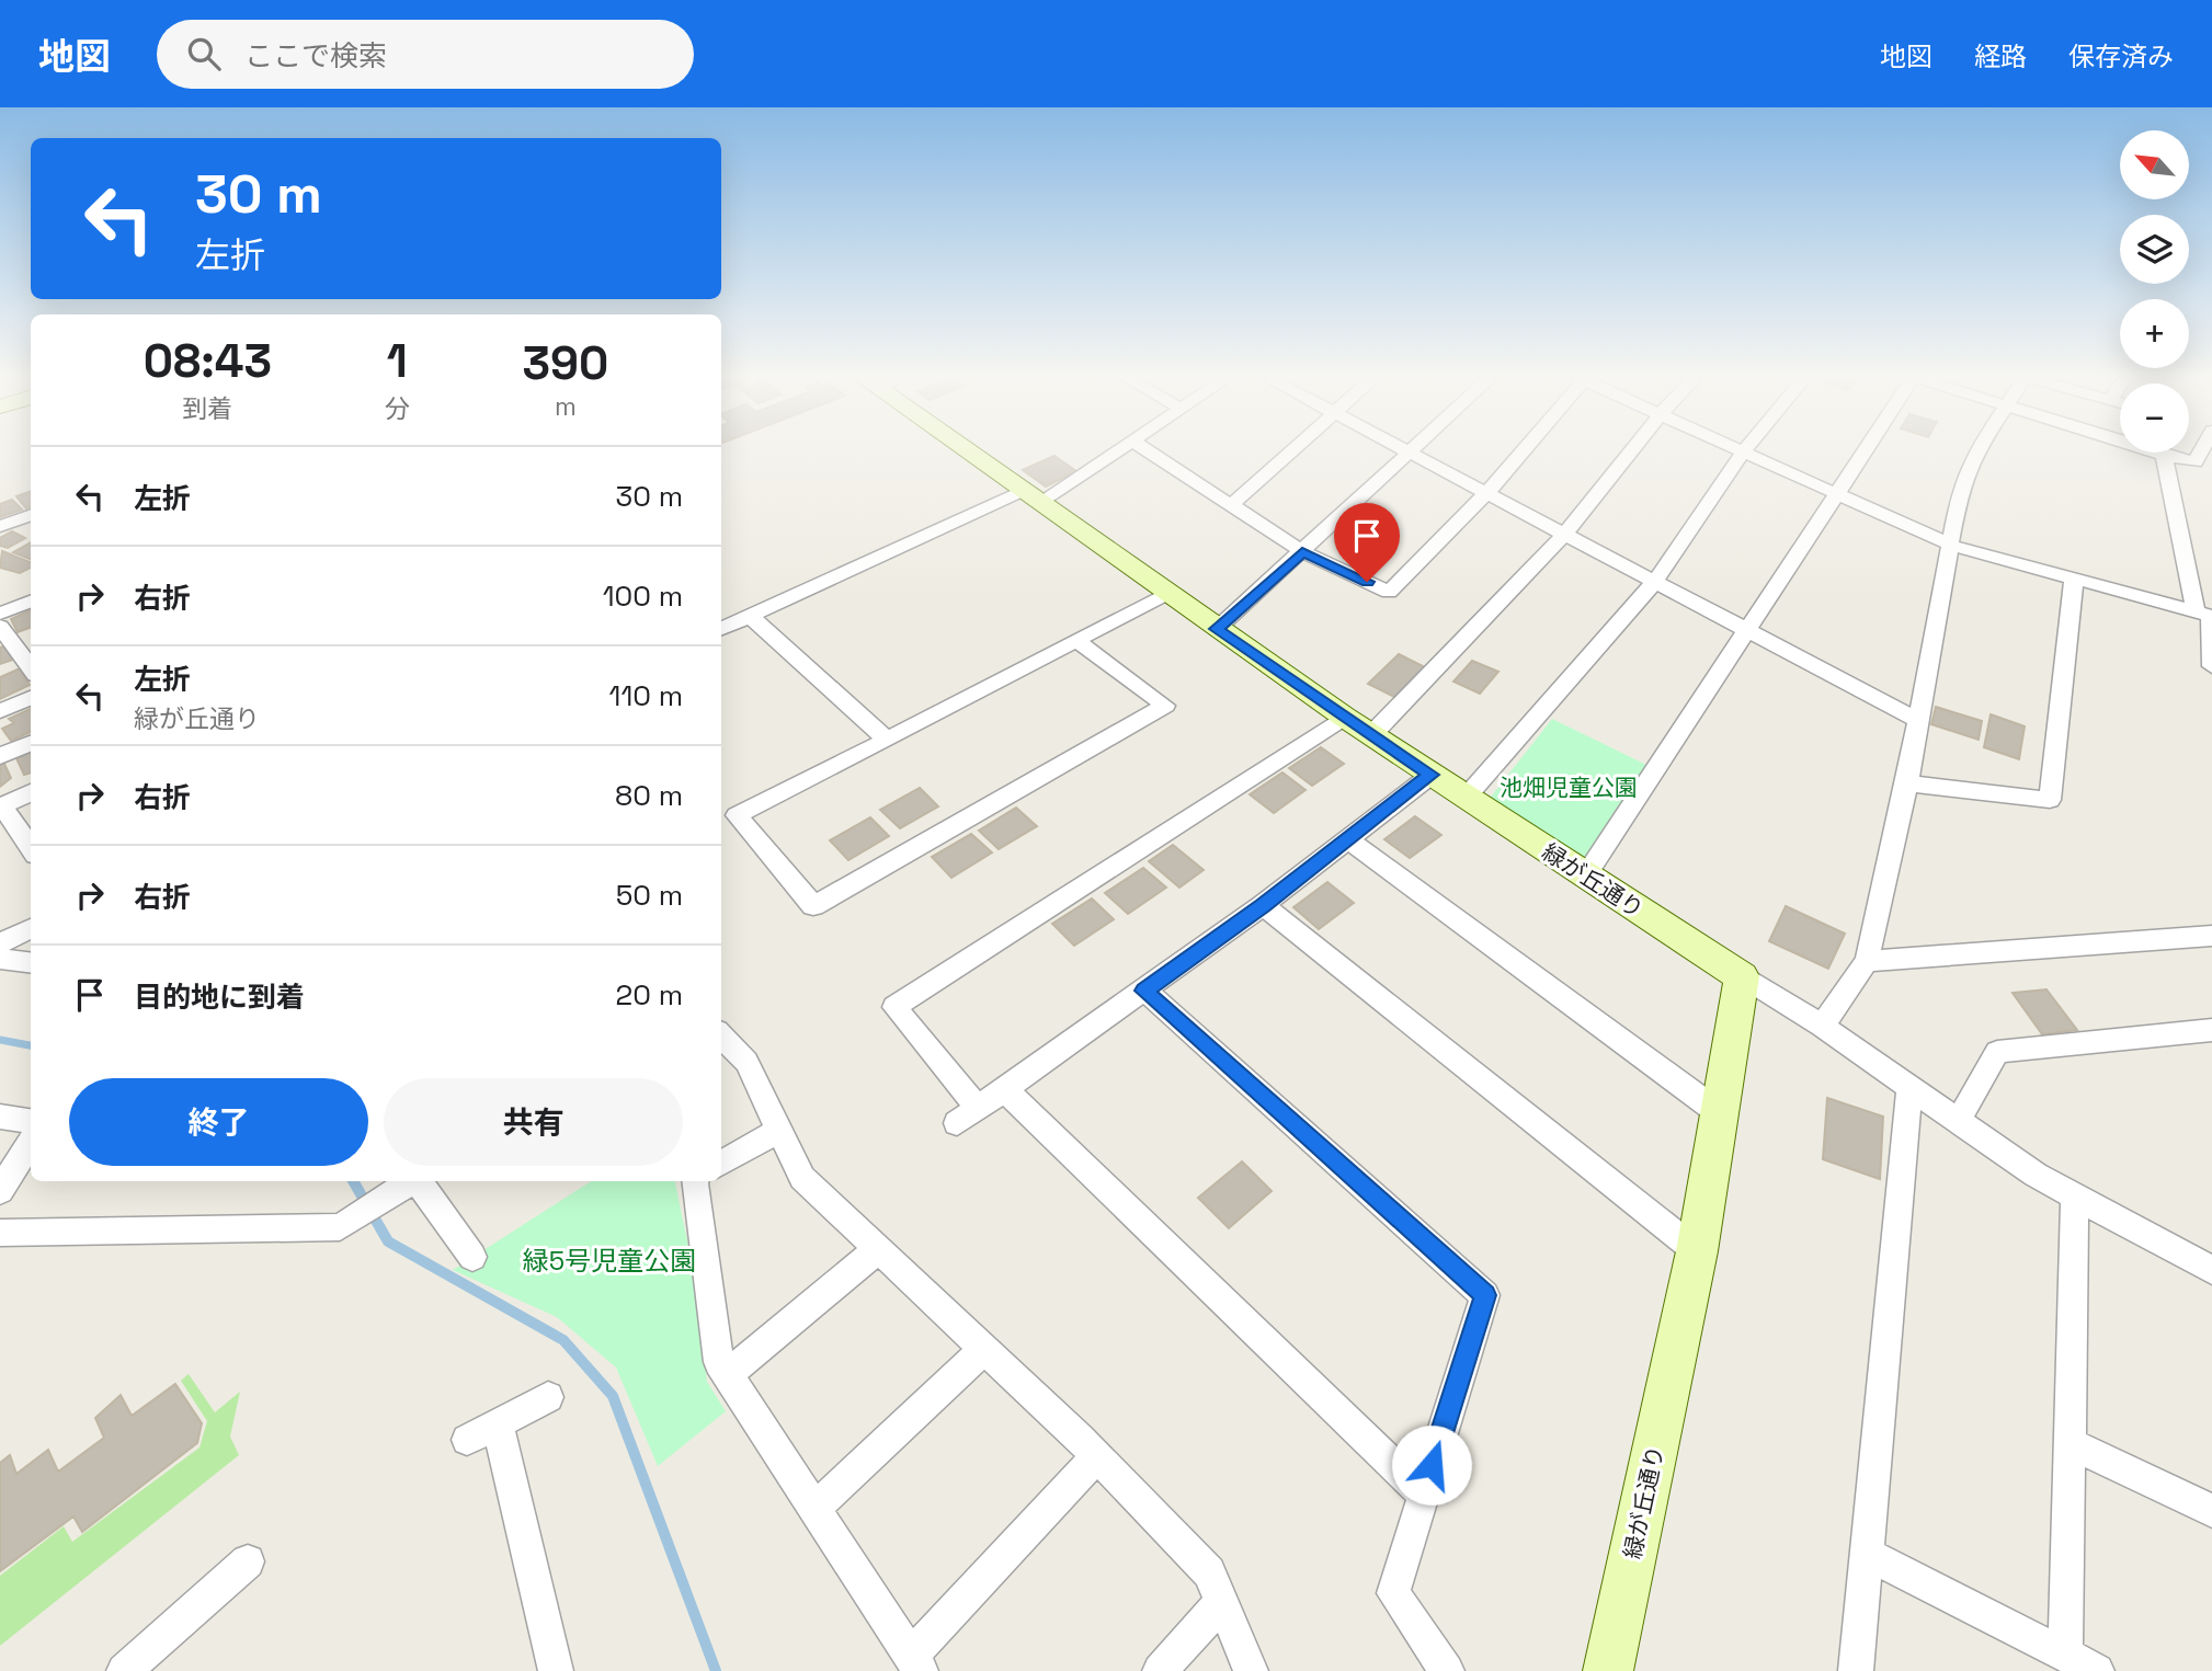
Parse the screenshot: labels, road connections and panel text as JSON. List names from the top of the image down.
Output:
{
  "streets": {
    "street": ["緑が丘通り"]
  },
  "parks": ["池畑児童公園", "緑5号児童公園"],
  "north": "top left",
  "page": {
    "header": "地図",
    "search": "ここで検索",
    "nav": ["地図", "経路", "保存済み"],
    "map_buttons": ["+", "−"],
    "turn": ["30 m", "左折"],
    "eta": [
      "08:43",
      "到着",
      "1",
      "分",
      "390",
      "m"
    ],
    "list": [
      {
        "name": "左折",
        "value": "30 m"
      },
      {
        "name": "右折",
        "value": "100 m"
      },
      {
        "name": "左折",
        "note": "緑が丘通り",
        "value": "110 m"
      },
      {
        "name": "右折",
        "value": "80 m"
      },
      {
        "name": "右折",
        "value": "50 m"
      },
      {
        "name": "目的地に到着",
        "value": "20 m"
      }
    ],
    "buttons": ["終了", "共有"]
  }
}
